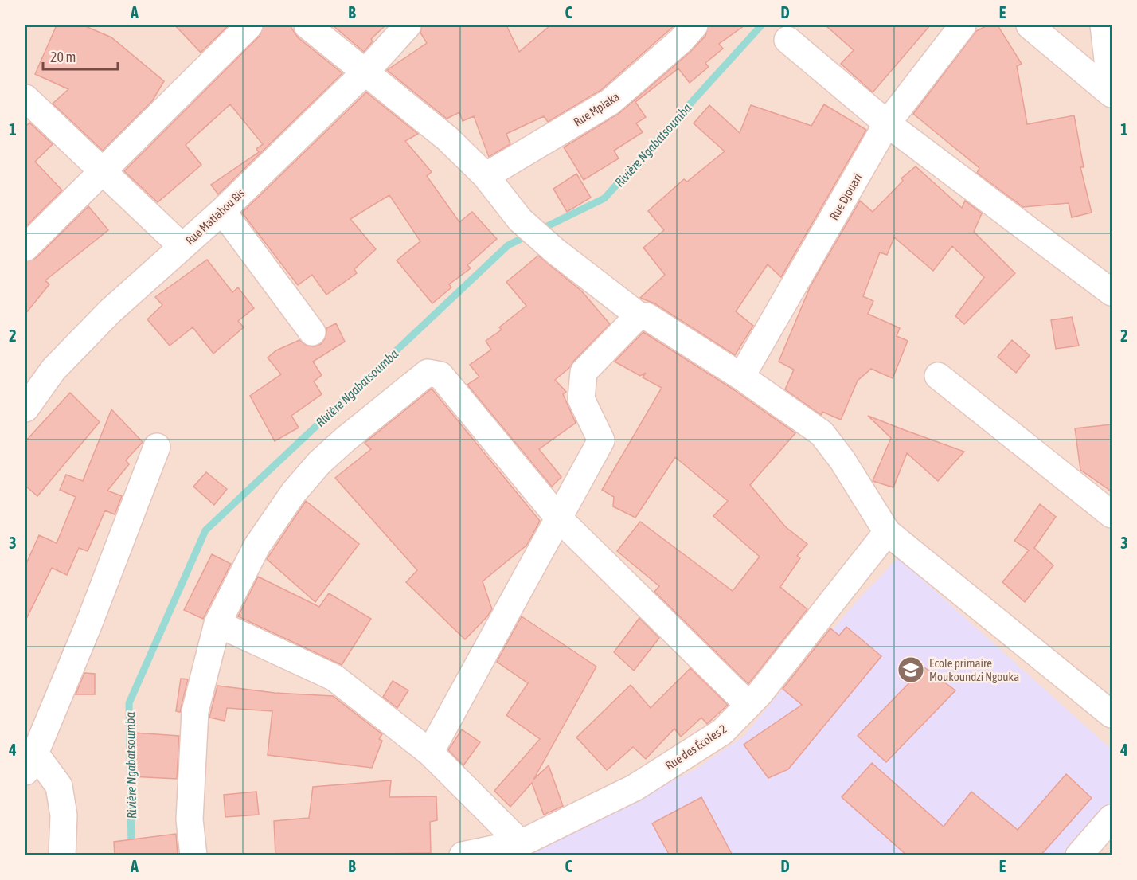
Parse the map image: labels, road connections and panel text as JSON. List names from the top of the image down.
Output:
{
  "streets": {
    "street": [
      "Rue Mpiaka",
      "Rue Djouari",
      "Rue Matiabou Bis",
      "Rue des Écoles 2"
    ]
  },
  "water": ["Rivière Ngabatsoumba"],
  "places": {
    "school or university": ["Ecole primaire Moukoundzi Ngouka"]
  },
  "scale_bar": "20 m",
  "grid": {
    "columns": [
      "A",
      "B",
      "C",
      "D",
      "E"
    ],
    "rows": [
      "1",
      "2",
      "3",
      "4"
    ]
  }
}
